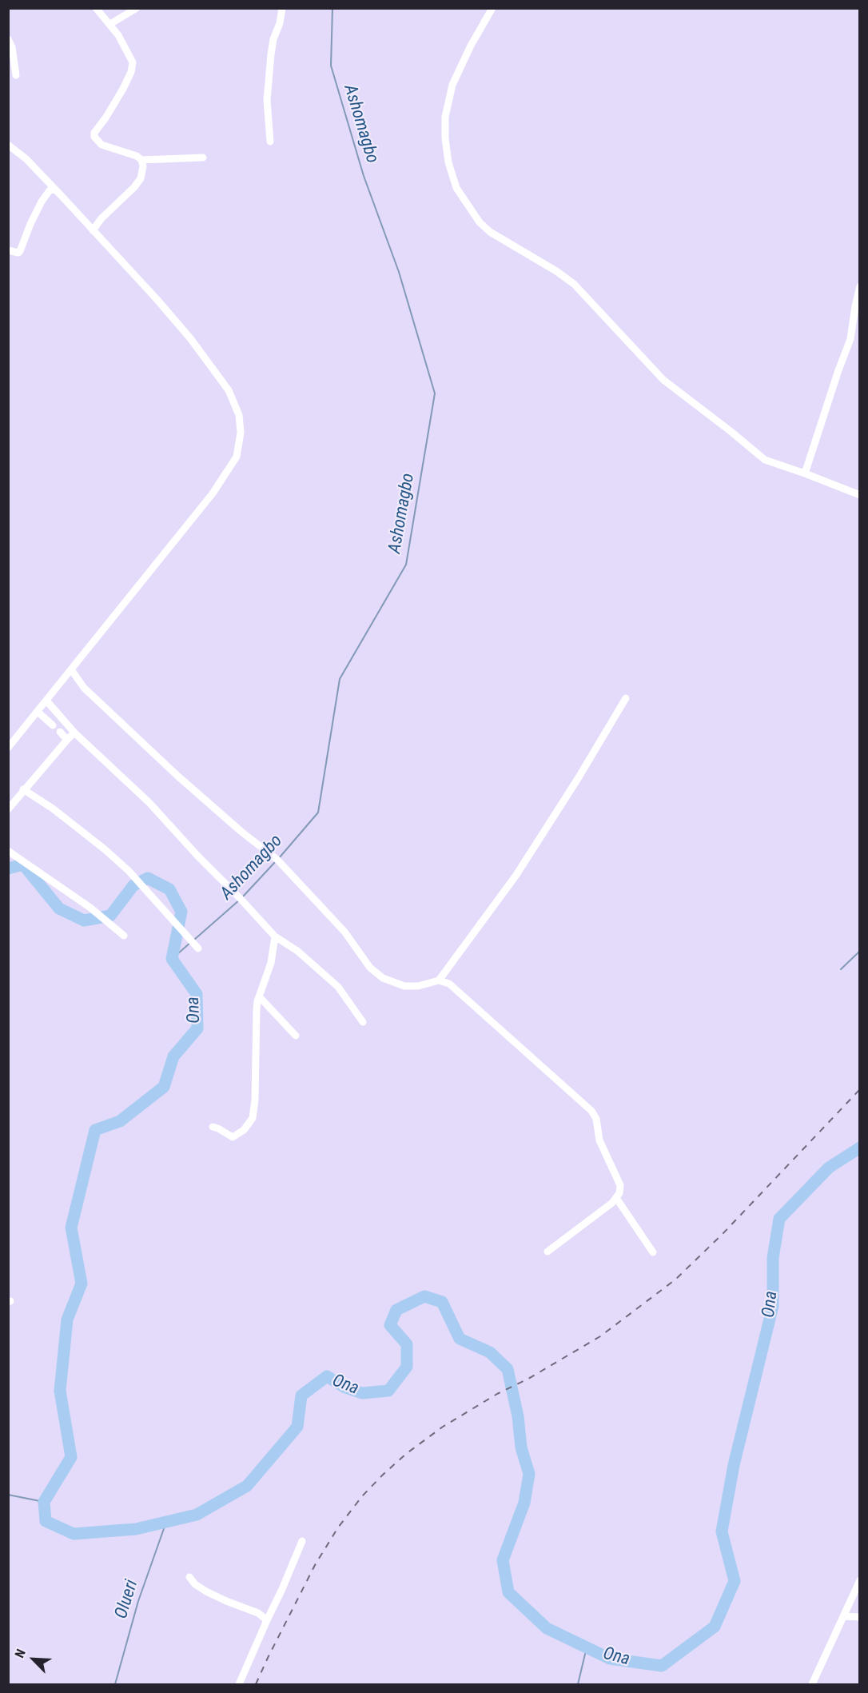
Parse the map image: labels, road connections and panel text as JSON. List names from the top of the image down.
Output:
{
  "water": ["Ashomagbo", "Ona", "Olueri"],
  "north": "top left"
}
